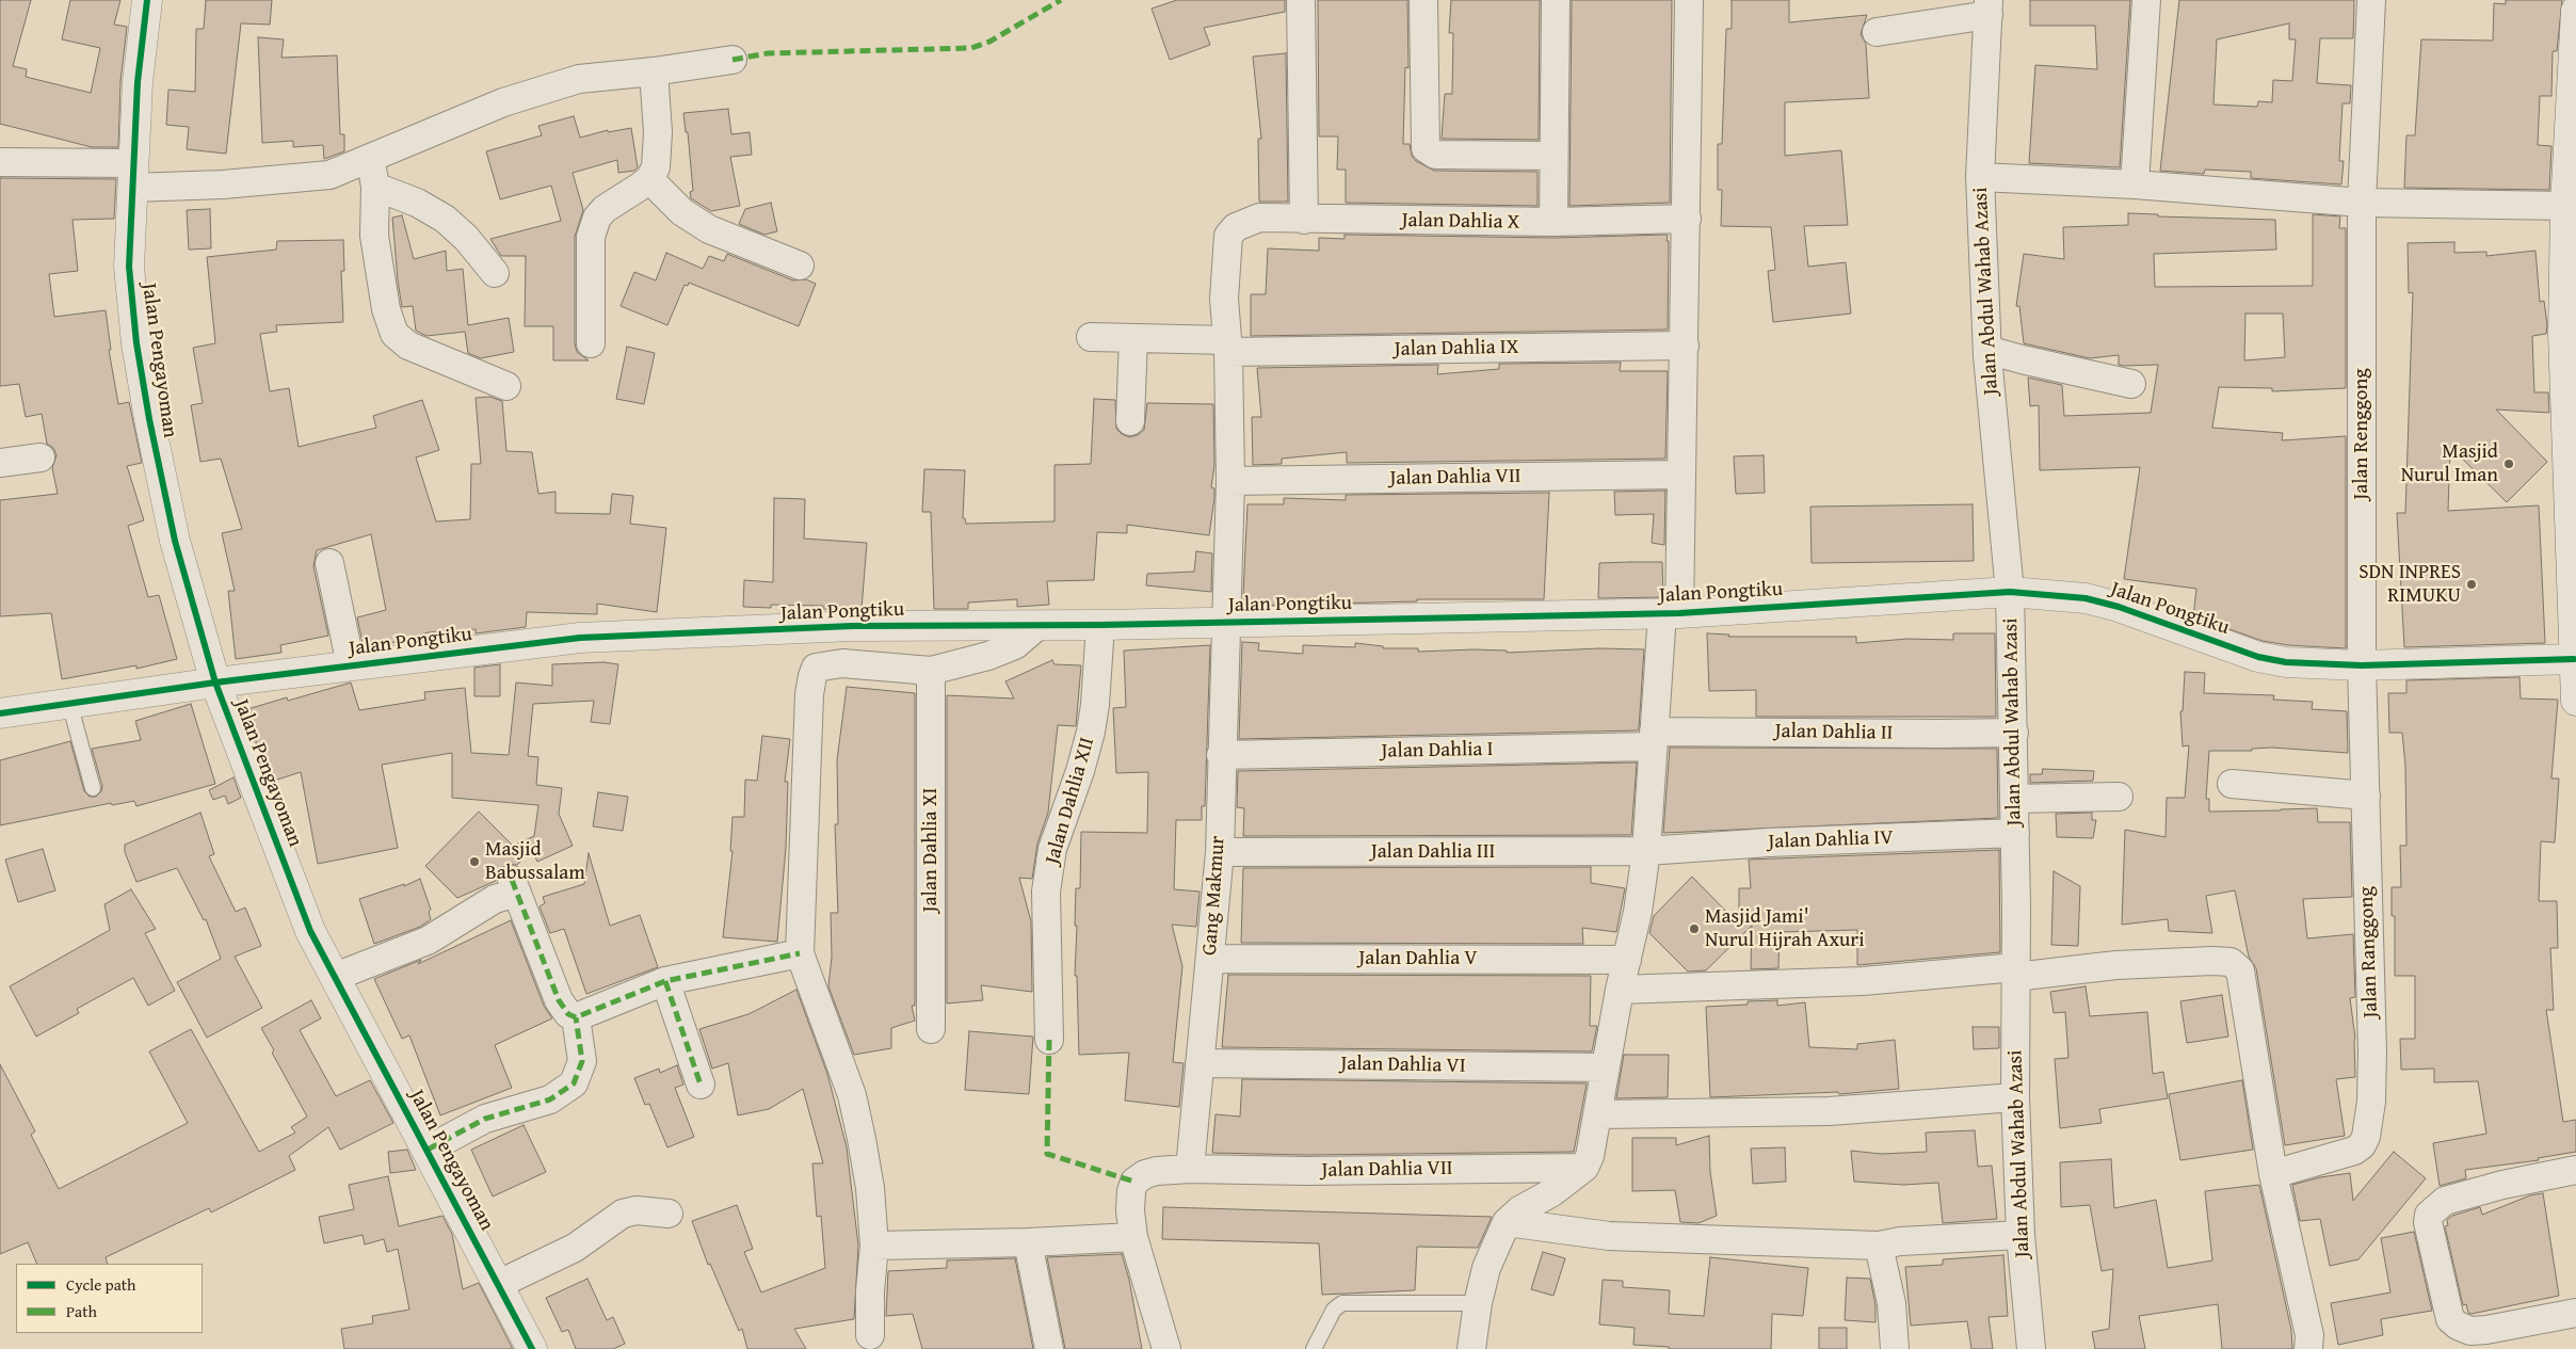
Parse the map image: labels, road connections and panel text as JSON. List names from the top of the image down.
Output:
{
  "streets": {
    "street": [
      "Jalan Dahlia X",
      "Jalan Abdul Wahab Azasi",
      "Jalan Dahlia IX",
      "Jalan Pengayoman",
      "Jalan Renggong",
      "Jalan Dahlia VII",
      "Jalan Pongtiku",
      "Jalan Dahlia II",
      "Jalan Dahlia I",
      "Jalan Dahlia XII",
      "Jalan Dahlia IV",
      "Jalan Dahlia XI",
      "Jalan Dahlia III",
      "Gang Makmur",
      "Jalan Ranggong",
      "Jalan Dahlia V",
      "Jalan Dahlia VI"
    ]
  },
  "crossings": [
    ["Jalan Dahlia X", "Gang Makmur"],
    ["Jalan Abdul Wahab Azasi", "Jalan Pongtiku"],
    ["Jalan Abdul Wahab Azasi", "Jalan Dahlia II"],
    ["Jalan Abdul Wahab Azasi", "Jalan Dahlia IV"],
    ["Jalan Dahlia IX", "Gang Makmur"],
    ["Jalan Pengayoman", "Jalan Pongtiku"],
    ["Jalan Renggong", "Jalan Pongtiku"],
    ["Jalan Renggong", "Jalan Ranggong"],
    ["Jalan Dahlia VII", "Gang Makmur"],
    ["Jalan Pongtiku", "Jalan Dahlia XII"],
    ["Jalan Pongtiku", "Gang Makmur"],
    ["Jalan Pongtiku", "Jalan Ranggong"],
    ["Jalan Dahlia II", "Jalan Dahlia I"],
    ["Jalan Dahlia I", "Gang Makmur"],
    ["Jalan Dahlia IV", "Jalan Dahlia III"],
    ["Jalan Dahlia III", "Gang Makmur"],
    ["Gang Makmur", "Jalan Dahlia V"],
    ["Gang Makmur", "Jalan Dahlia VI"]
  ],
  "places": [
    "Masjid Nurul Iman",
    "SDN INPRES RIMUKU",
    "Masjid Babussalam",
    "Masjid Jami' Nurul Hijrah Axuri"
  ],
  "legend": ["Cycle path", "Path"]
}
